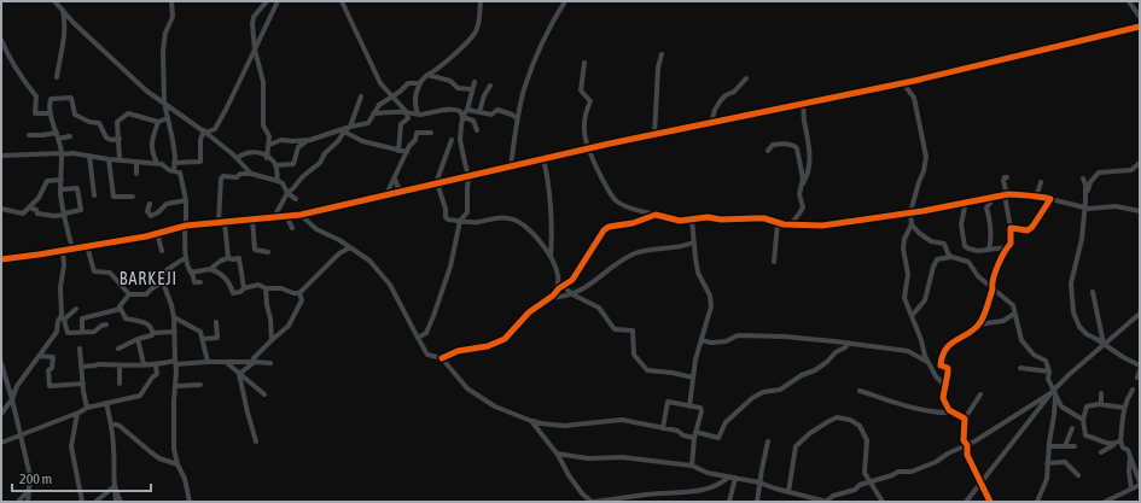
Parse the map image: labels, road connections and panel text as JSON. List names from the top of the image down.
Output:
{
  "districts": ["BARKEJI"],
  "scale_bar": "200 m"
}
